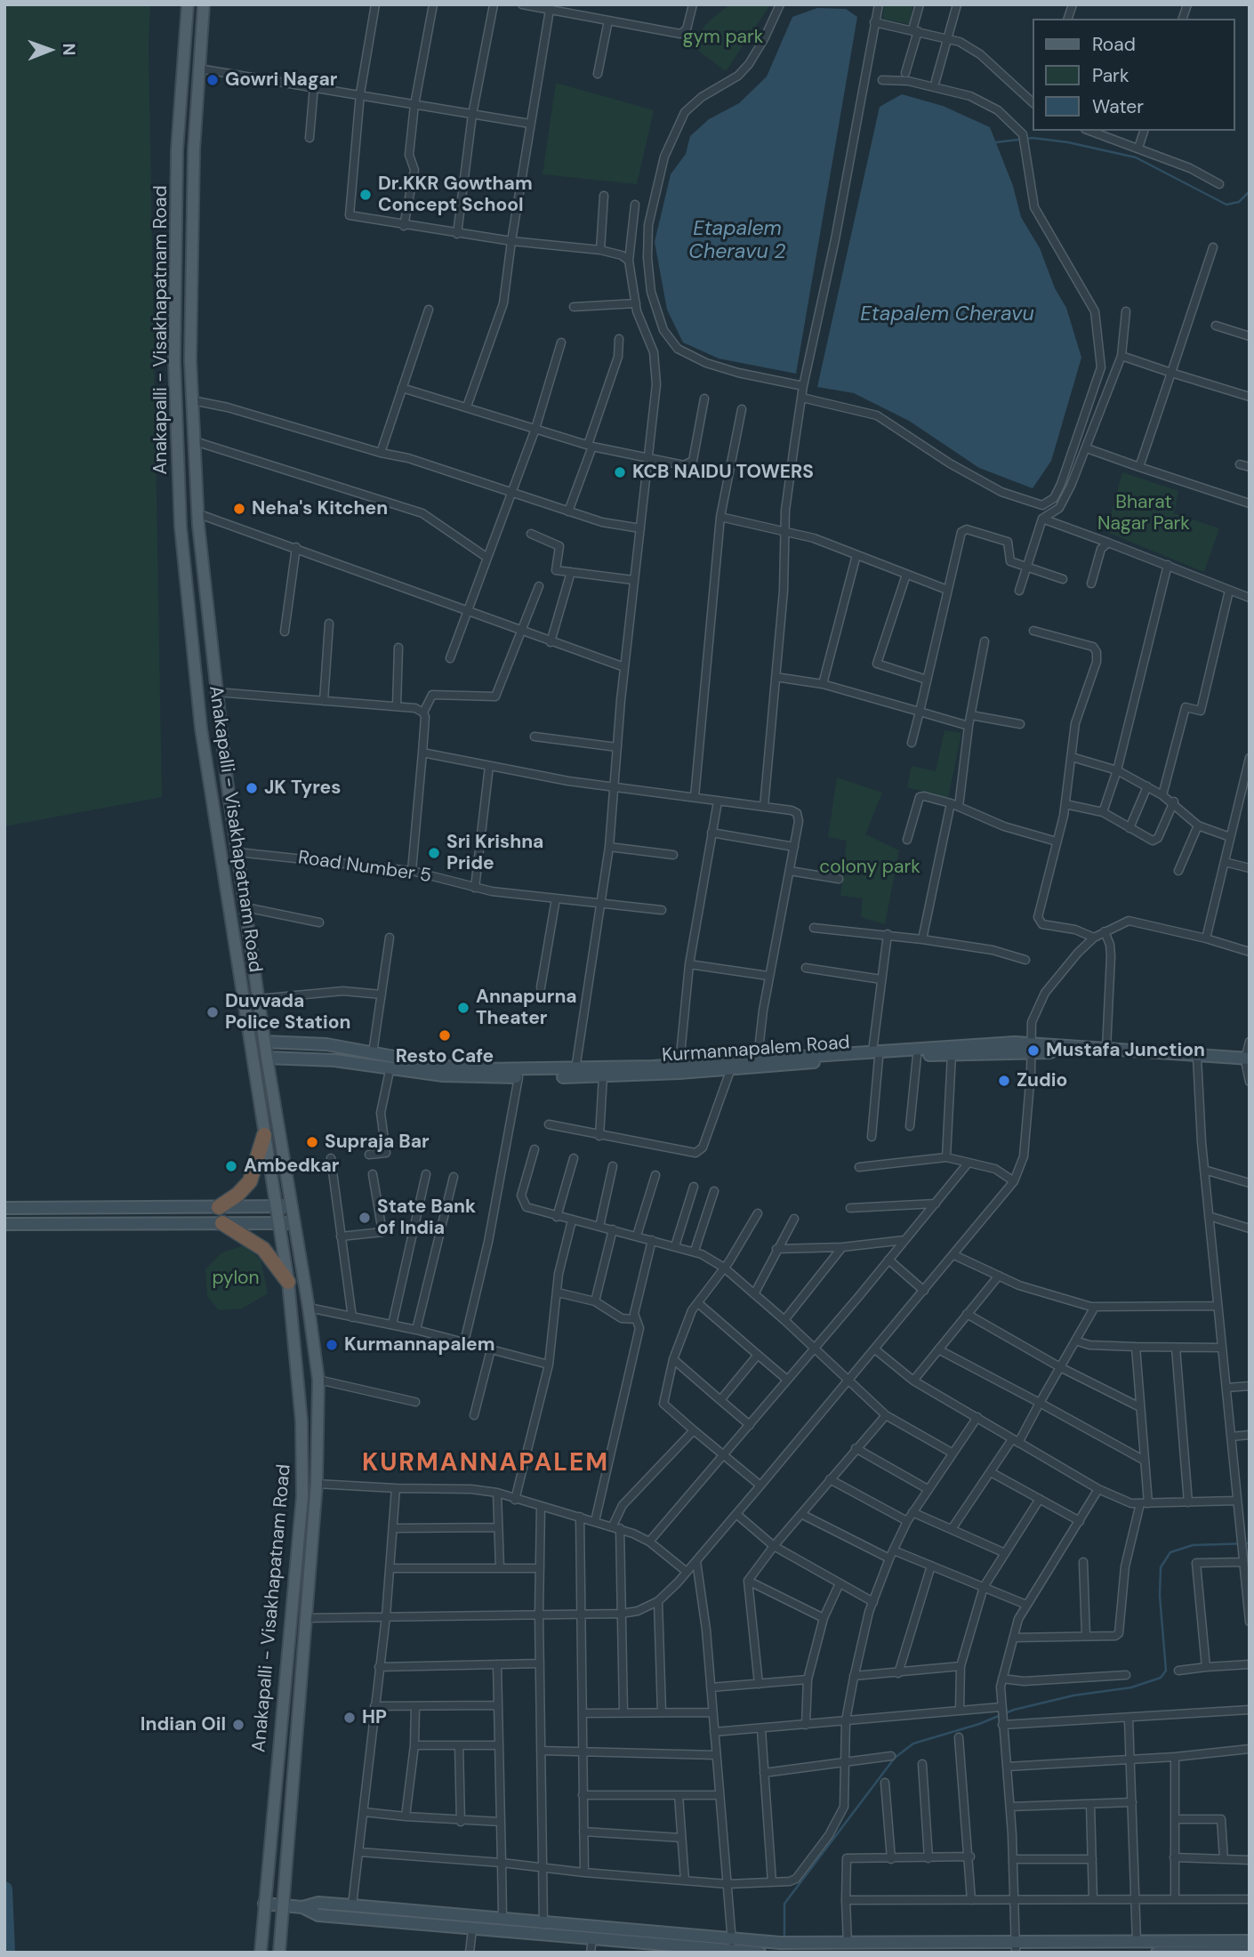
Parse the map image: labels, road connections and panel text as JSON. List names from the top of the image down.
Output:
{
  "streets": {
    "main road": ["Anakapalli - Visakhapatnam Road"],
    "street": ["Road Number 5", "Kurmannapalem Road"]
  },
  "crossings": [
    ["Anakapalli - Visakhapatnam Road", "Road Number 5"],
    ["Anakapalli - Visakhapatnam Road", "Kurmannapalem Road"]
  ],
  "districts": ["KURMANNAPALEM"],
  "water": ["Etapalem Cheravu 2", "Etapalem Cheravu"],
  "parks": [
    "gym park",
    "Bharat Nagar Park",
    "colony park",
    "pylon"
  ],
  "places": [
    "Gowri Nagar",
    "Dr.KKR Gowtham Concept School",
    "KCB NAIDU TOWERS",
    "Neha's Kitchen",
    "JK Tyres",
    "Sri Krishna Pride",
    "Annapurna Theater",
    "Duvvada Police Station",
    "Resto Cafe",
    "Mustafa Junction",
    "Zudio",
    "Supraja Bar",
    "Ambedkar",
    "State Bank of India",
    "Kurmannapalem",
    "HP",
    "Indian Oil"
  ],
  "legend": ["Road", "Park", "Water"],
  "north": "right"
}
